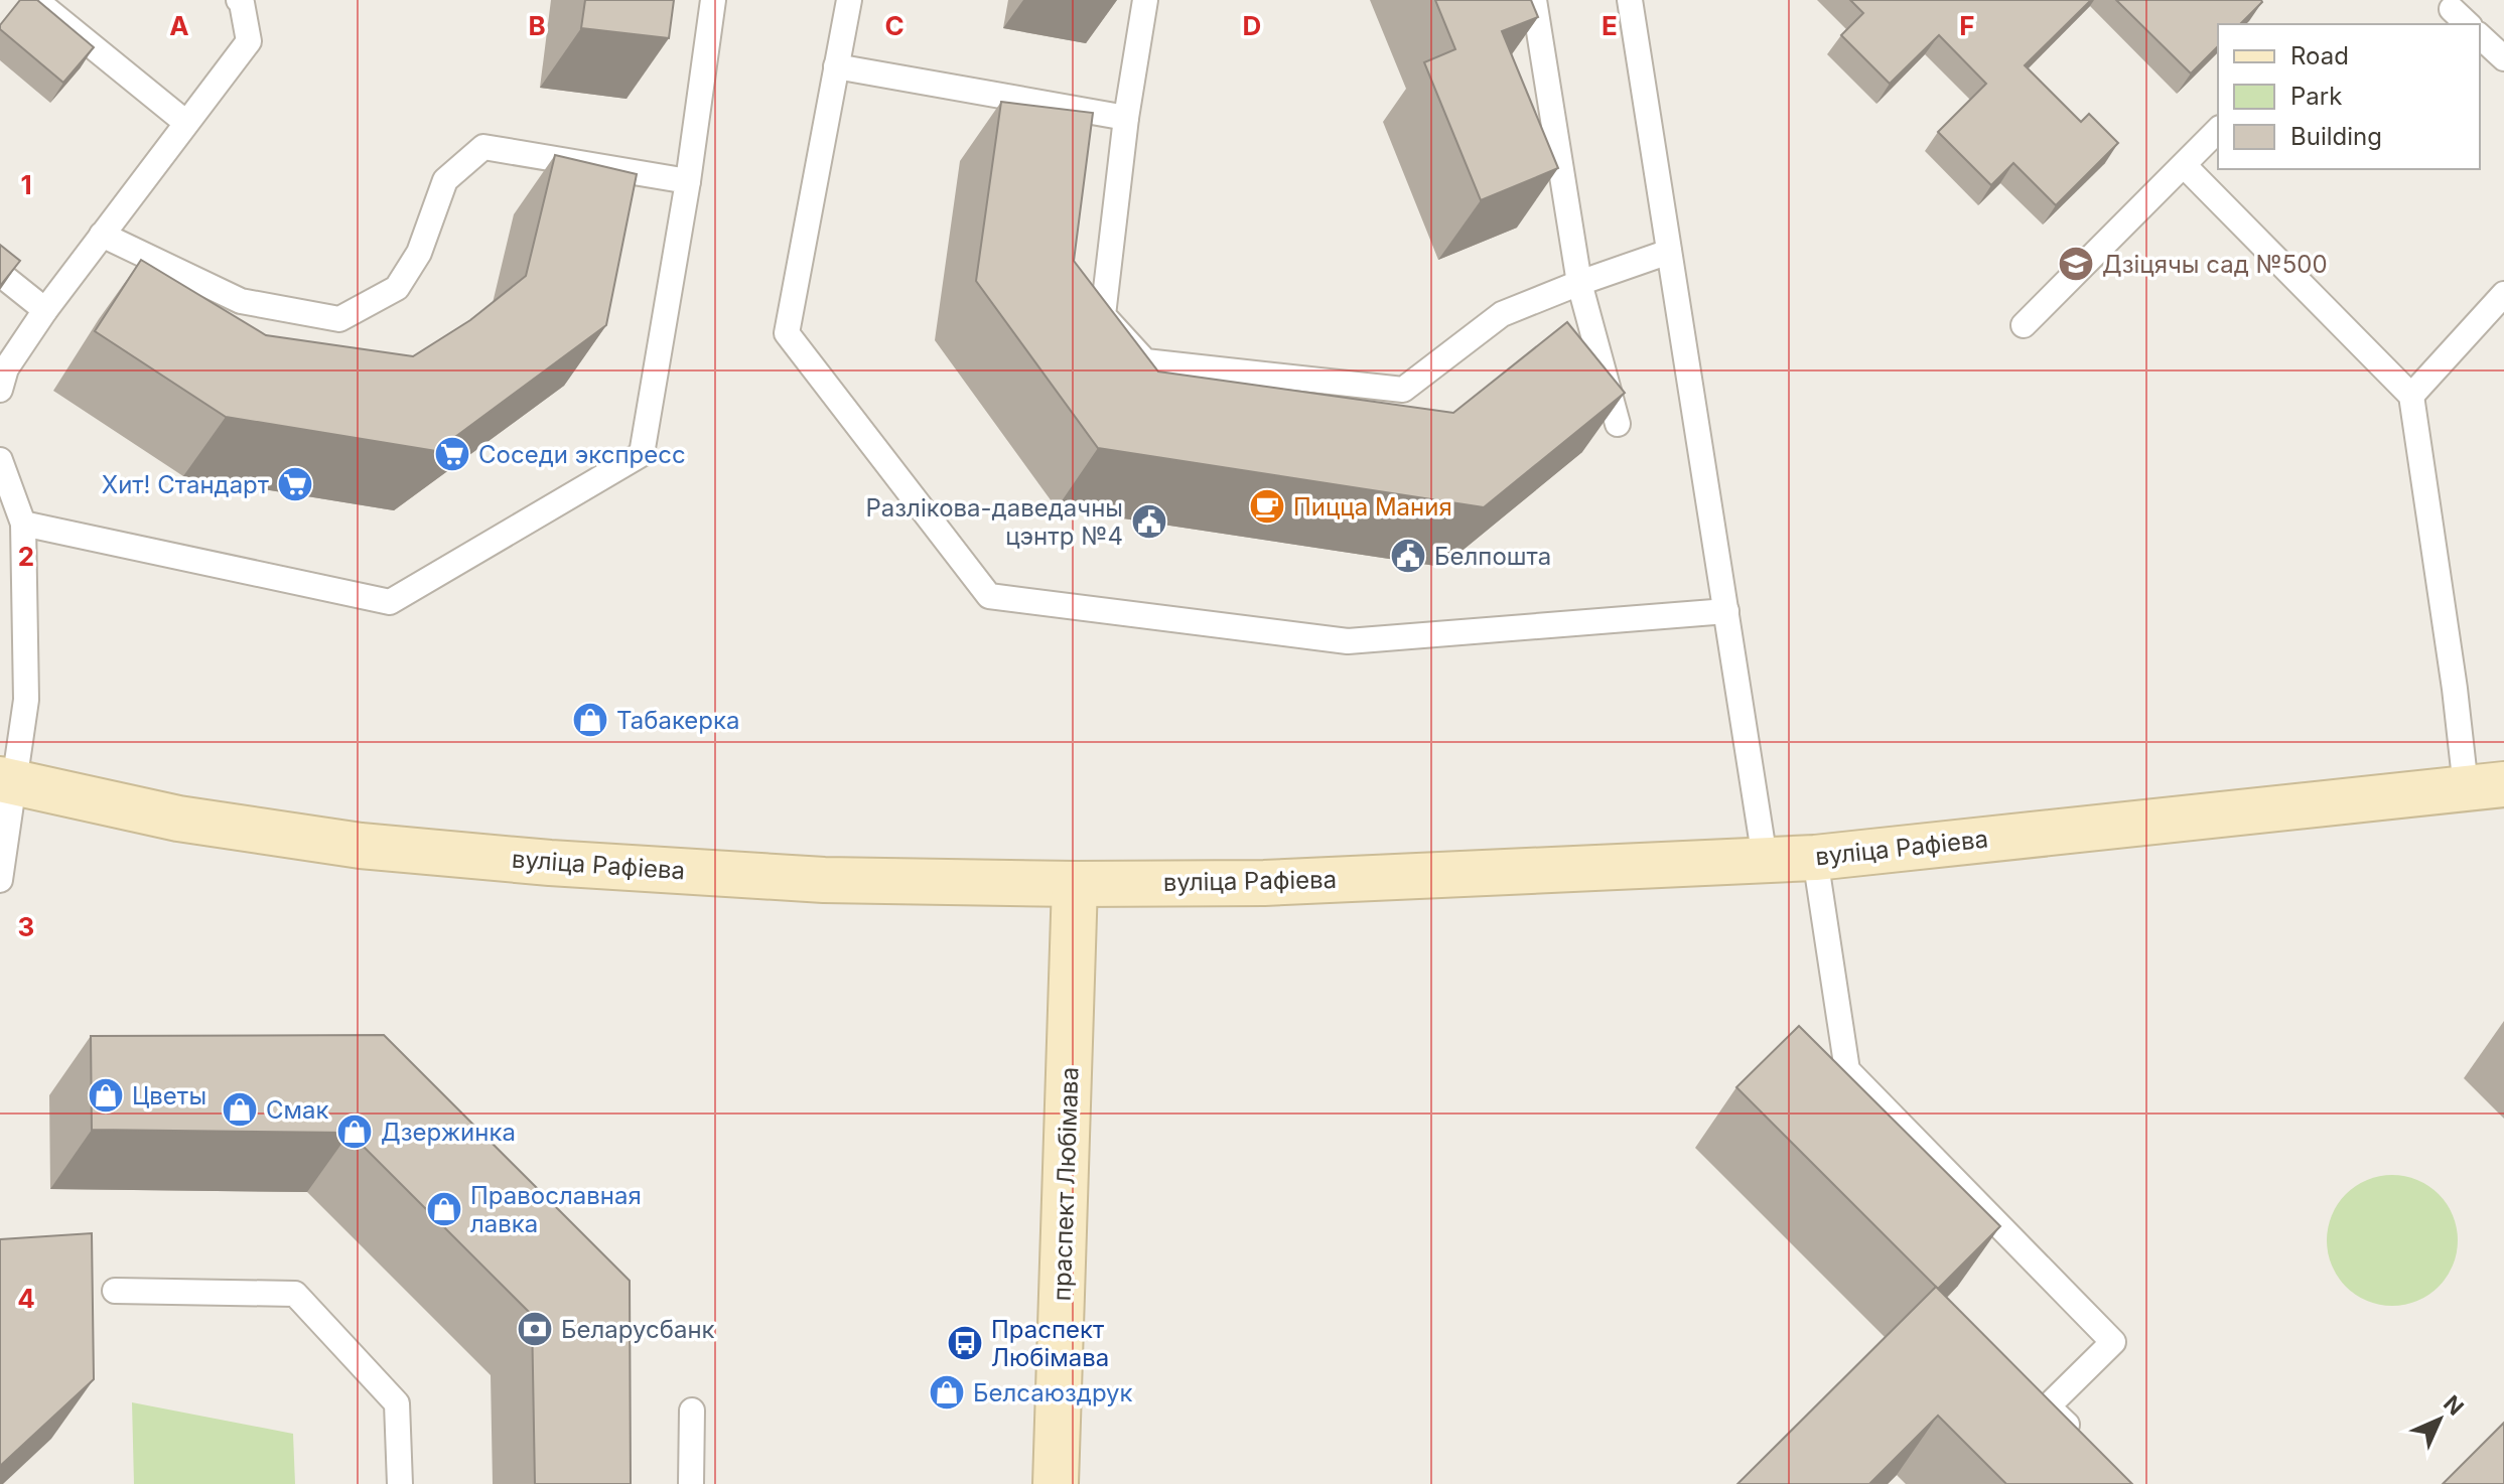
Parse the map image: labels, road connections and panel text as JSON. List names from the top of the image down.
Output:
{
  "streets": {
    "main road": ["вуліца Рафіева", "праспект Любімава"]
  },
  "crossings": [
    ["вуліца Рафіева", "праспект Любімава"]
  ],
  "places": {
    "school or university": ["Дзіцячы сад №500"],
    "supermarket": ["Соседи экспресс", "Хит! Стандарт"],
    "cafe": ["Пицца Мания"],
    "public building": ["Разлікова-даведачны цэнтр №4", "Белпошта"],
    "shop": [
      "Табакерка",
      "Цветы",
      "Смак",
      "Дзержинка",
      "Православная лавка",
      "Белсаюздрук"
    ],
    "bank": ["Беларусбанк"],
    "bus stop": ["Праспект Любімава"]
  },
  "legend": ["Road", "Park", "Building"],
  "north": "top right",
  "grid": {
    "columns": [
      "A",
      "B",
      "C",
      "D",
      "E",
      "F"
    ],
    "rows": [
      "1",
      "2",
      "3",
      "4"
    ]
  }
}
